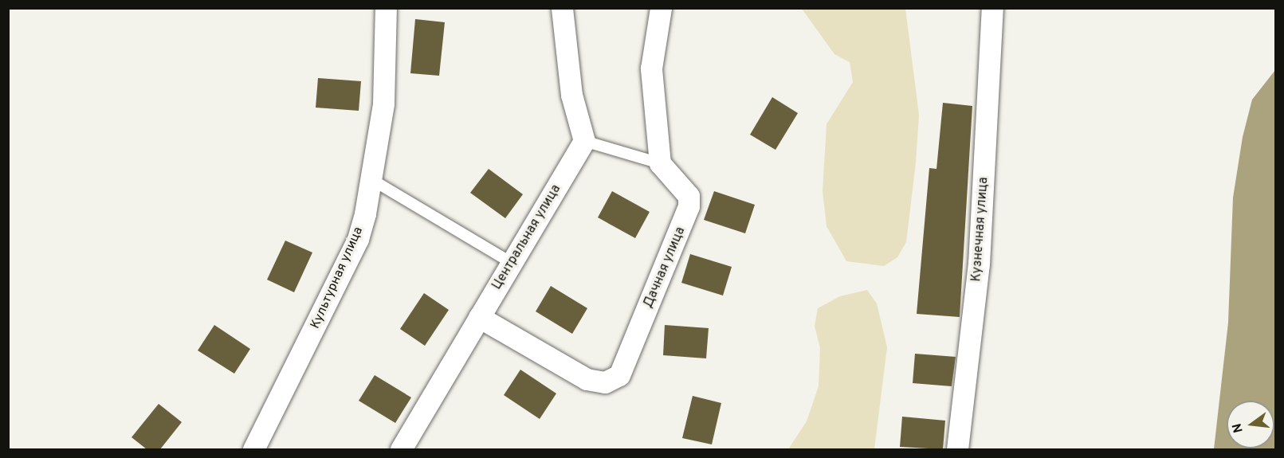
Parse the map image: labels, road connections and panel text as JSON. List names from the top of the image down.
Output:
{
  "streets": {
    "street": [
      "Кузнечная улица",
      "Центральная улица",
      "Дачная улица",
      "Культурная улица"
    ]
  },
  "crossings": [
    ["Центральная улица", "Дачная улица"]
  ],
  "north": "left"
}
